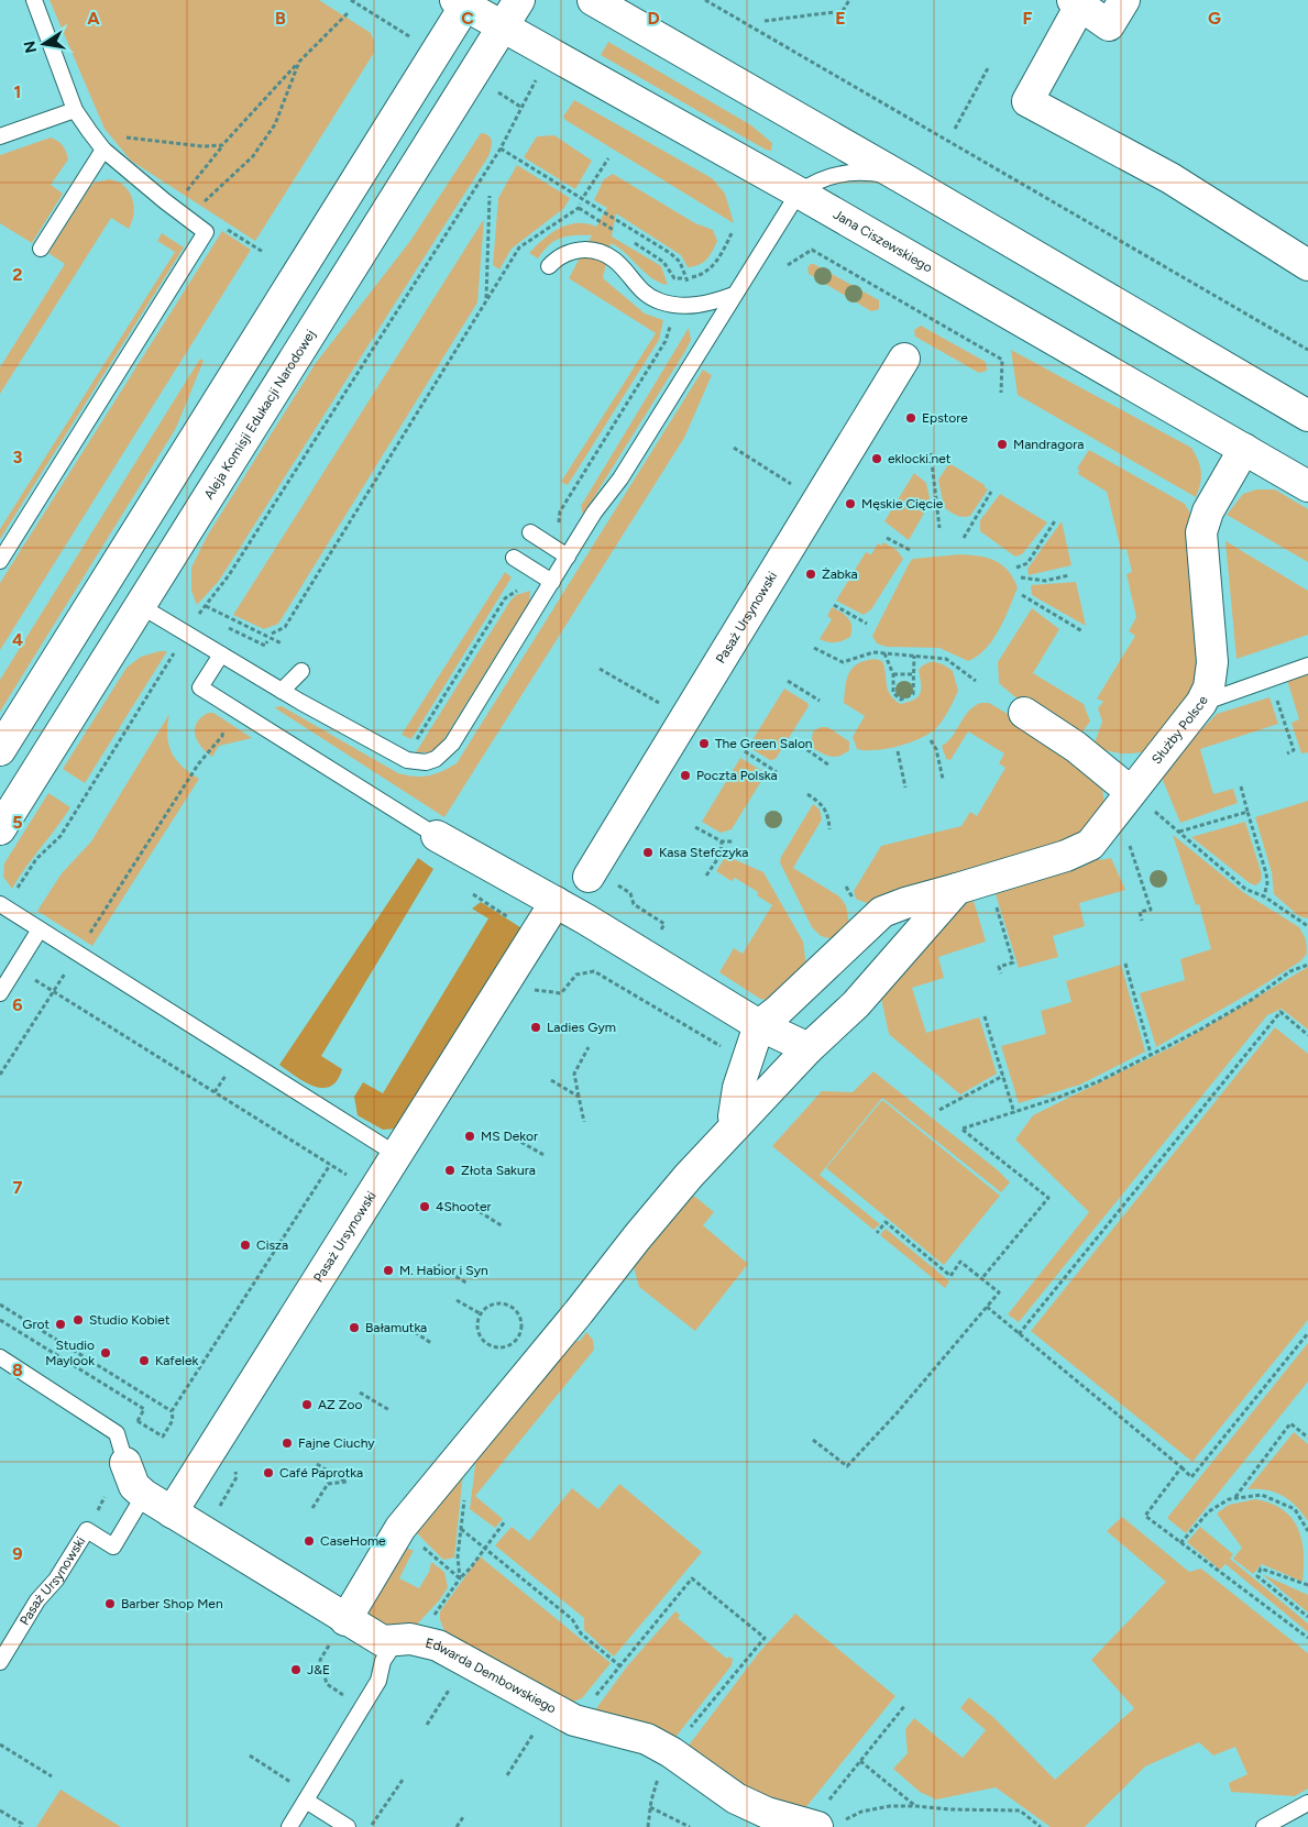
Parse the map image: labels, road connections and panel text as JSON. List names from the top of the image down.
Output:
{
  "streets": {
    "street": [
      "Jana Ciszewskiego",
      "Aleja Komisji Edukacji Narodowej",
      "Pasaż Ursynowski",
      "Służby Polsce",
      "Edwarda Dembowskiego"
    ]
  },
  "crossings": [
    ["Jana Ciszewskiego", "Aleja Komisji Edukacji Narodowej"],
    ["Jana Ciszewskiego", "Służby Polsce"],
    ["Pasaż Ursynowski", "Edwarda Dembowskiego"]
  ],
  "places": [
    "Epstore",
    "Mandragora",
    "eklocki.net",
    "Męskie Cięcie",
    "Żabka",
    "The Green Salon",
    "Poczta Polska",
    "Kasa Stefczyka",
    "Ladies Gym",
    "MS Dekor",
    "Złota Sakura",
    "4Shooter",
    "Cisza",
    "M. Habior i Syn",
    "Studio Kobiet",
    "Grot",
    "Bałamutka",
    "Studio Maylook",
    "Kafelek",
    "AZ Zoo",
    "Fajne Ciuchy",
    "Café Paprotka",
    "CaseHome",
    "Barber Shop Men",
    "J&E"
  ],
  "north": "left",
  "grid": {
    "columns": [
      "A",
      "B",
      "C",
      "D",
      "E",
      "F",
      "G"
    ],
    "rows": [
      "1",
      "2",
      "3",
      "4",
      "5",
      "6",
      "7",
      "8",
      "9"
    ]
  }
}
